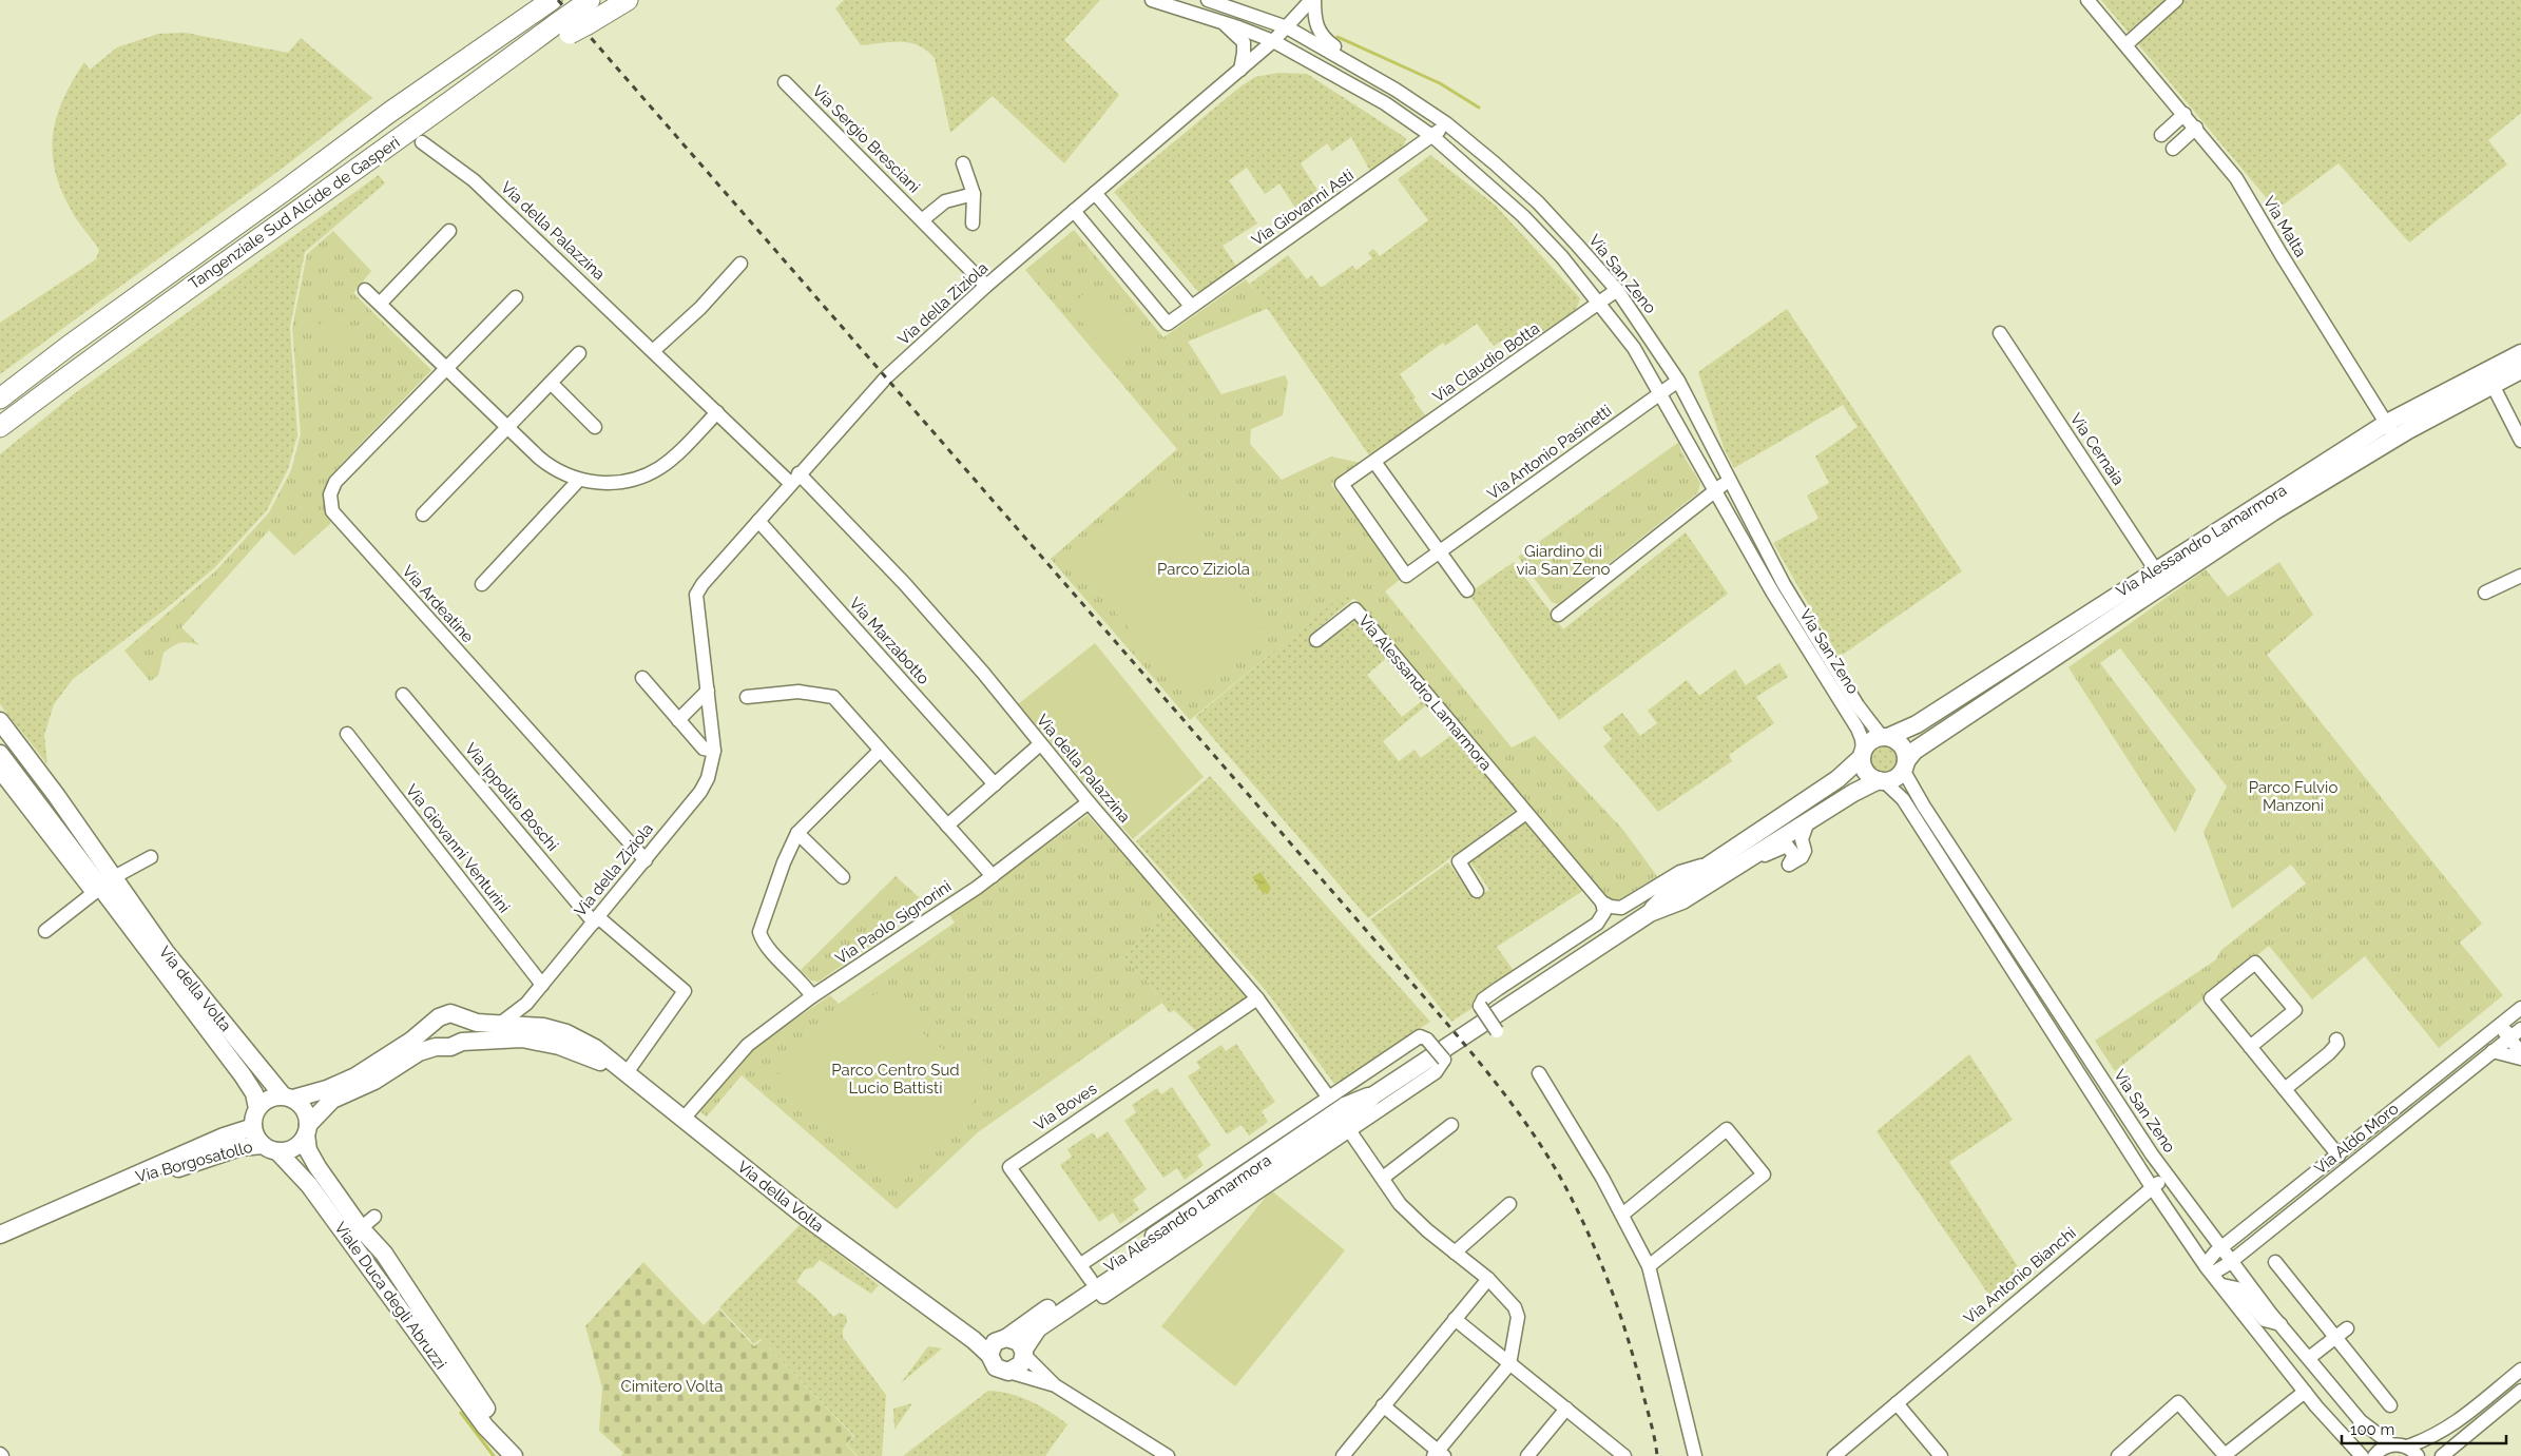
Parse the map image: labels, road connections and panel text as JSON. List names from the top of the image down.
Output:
{
  "streets": {
    "highway": ["Tangenziale Sud Alcide de Gasperi"],
    "main road": [
      "Via Alessandro Lamarmora",
      "Via della Volta",
      "Via Borgosatollo",
      "Viale Duca degli Abruzzi"
    ],
    "street": [
      "Via Sergio Bresciani",
      "Via Giovanni Asti",
      "Via Malta",
      "Via della Palazzina",
      "Via San Zeno",
      "Via della Ziziola",
      "Via Claudio Botta",
      "Via Cernaia",
      "Via Antonio Pasinetti",
      "Via Ardeatine",
      "Via Marzabotto",
      "Via Ippolito Boschi",
      "Via Giovanni Venturini",
      "Via Paolo Signorini",
      "Via Boves",
      "Via Aldo Moro",
      "Via Antonio Bianchi"
    ]
  },
  "crossings": [
    ["Via Sergio Bresciani", "Via della Ziziola"],
    ["Via Giovanni Asti", "Via San Zeno"],
    ["Via Giovanni Asti", "Via della Ziziola"],
    ["Tangenziale Sud Alcide de Gasperi", "Via della Palazzina"],
    ["Via Malta", "Via Alessandro Lamarmora"],
    ["Via della Palazzina", "Via della Ziziola"],
    ["Via della Palazzina", "Via Alessandro Lamarmora"],
    ["Via della Palazzina", "Via Paolo Signorini"],
    ["Via della Palazzina", "Via Boves"],
    ["Via San Zeno", "Via della Ziziola"],
    ["Via San Zeno", "Via Claudio Botta"],
    ["Via San Zeno", "Via Antonio Pasinetti"],
    ["Via San Zeno", "Via Alessandro Lamarmora"],
    ["Via San Zeno", "Via Aldo Moro"],
    ["Via San Zeno", "Via Antonio Bianchi"],
    ["Via della Ziziola", "Via Ardeatine"],
    ["Via della Ziziola", "Via Marzabotto"],
    ["Via della Ziziola", "Via Ippolito Boschi"],
    ["Via della Ziziola", "Via Giovanni Venturini"],
    ["Via Claudio Botta", "Via Antonio Pasinetti"],
    ["Via Cernaia", "Via Alessandro Lamarmora"],
    ["Via Alessandro Lamarmora", "Via della Volta"],
    ["Via Alessandro Lamarmora", "Via Boves"],
    ["Via Ippolito Boschi", "Via della Volta"],
    ["Via Paolo Signorini", "Via della Volta"],
    ["Via della Volta", "Via Borgosatollo"],
    ["Via della Volta", "Viale Duca degli Abruzzi"],
    ["Via Borgosatollo", "Viale Duca degli Abruzzi"]
  ],
  "parks": [
    "Giardino di via San Zeno",
    "Parco Ziziola",
    "Parco Fulvio Manzoni",
    "Parco Centro Sud Lucio Battisti",
    "Cimitero Volta"
  ],
  "scale_bar": "100 m"
}
